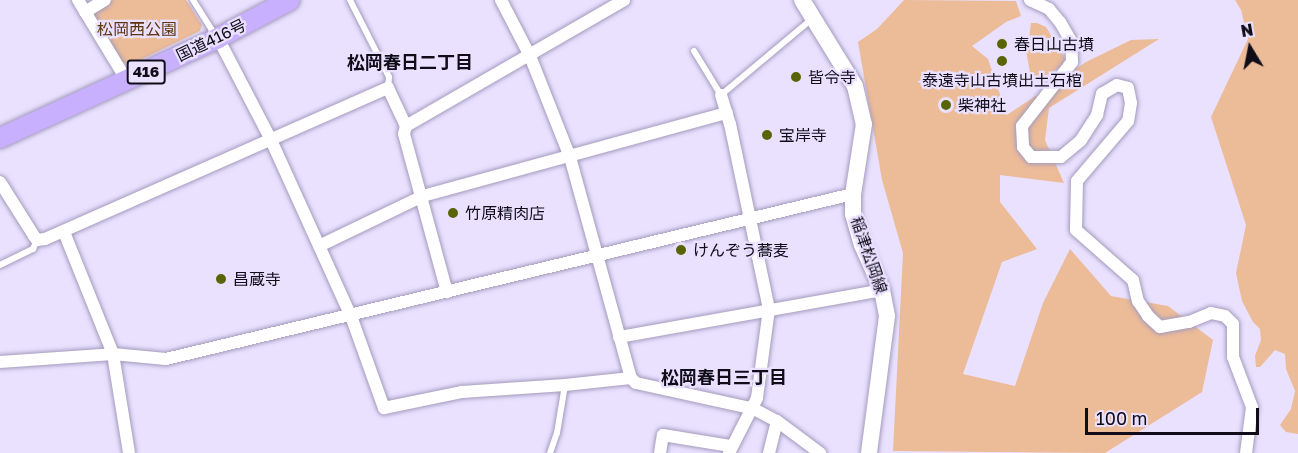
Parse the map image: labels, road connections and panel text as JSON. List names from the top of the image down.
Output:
{
  "streets": {
    "highway": ["国道416号", "416"],
    "main road": ["稲津松岡線"]
  },
  "districts": ["松岡春日二丁目", "松岡春日三丁目"],
  "parks": ["松岡西公園"],
  "places": [
    "春日山古墳",
    "泰遠寺山古墳出土石棺",
    "皆令寺",
    "柴神社",
    "宝岸寺",
    "竹原精肉店",
    "けんぞう蕎麦",
    "昌蔵寺"
  ],
  "scale_bar": "100 m",
  "north": "top"
}
